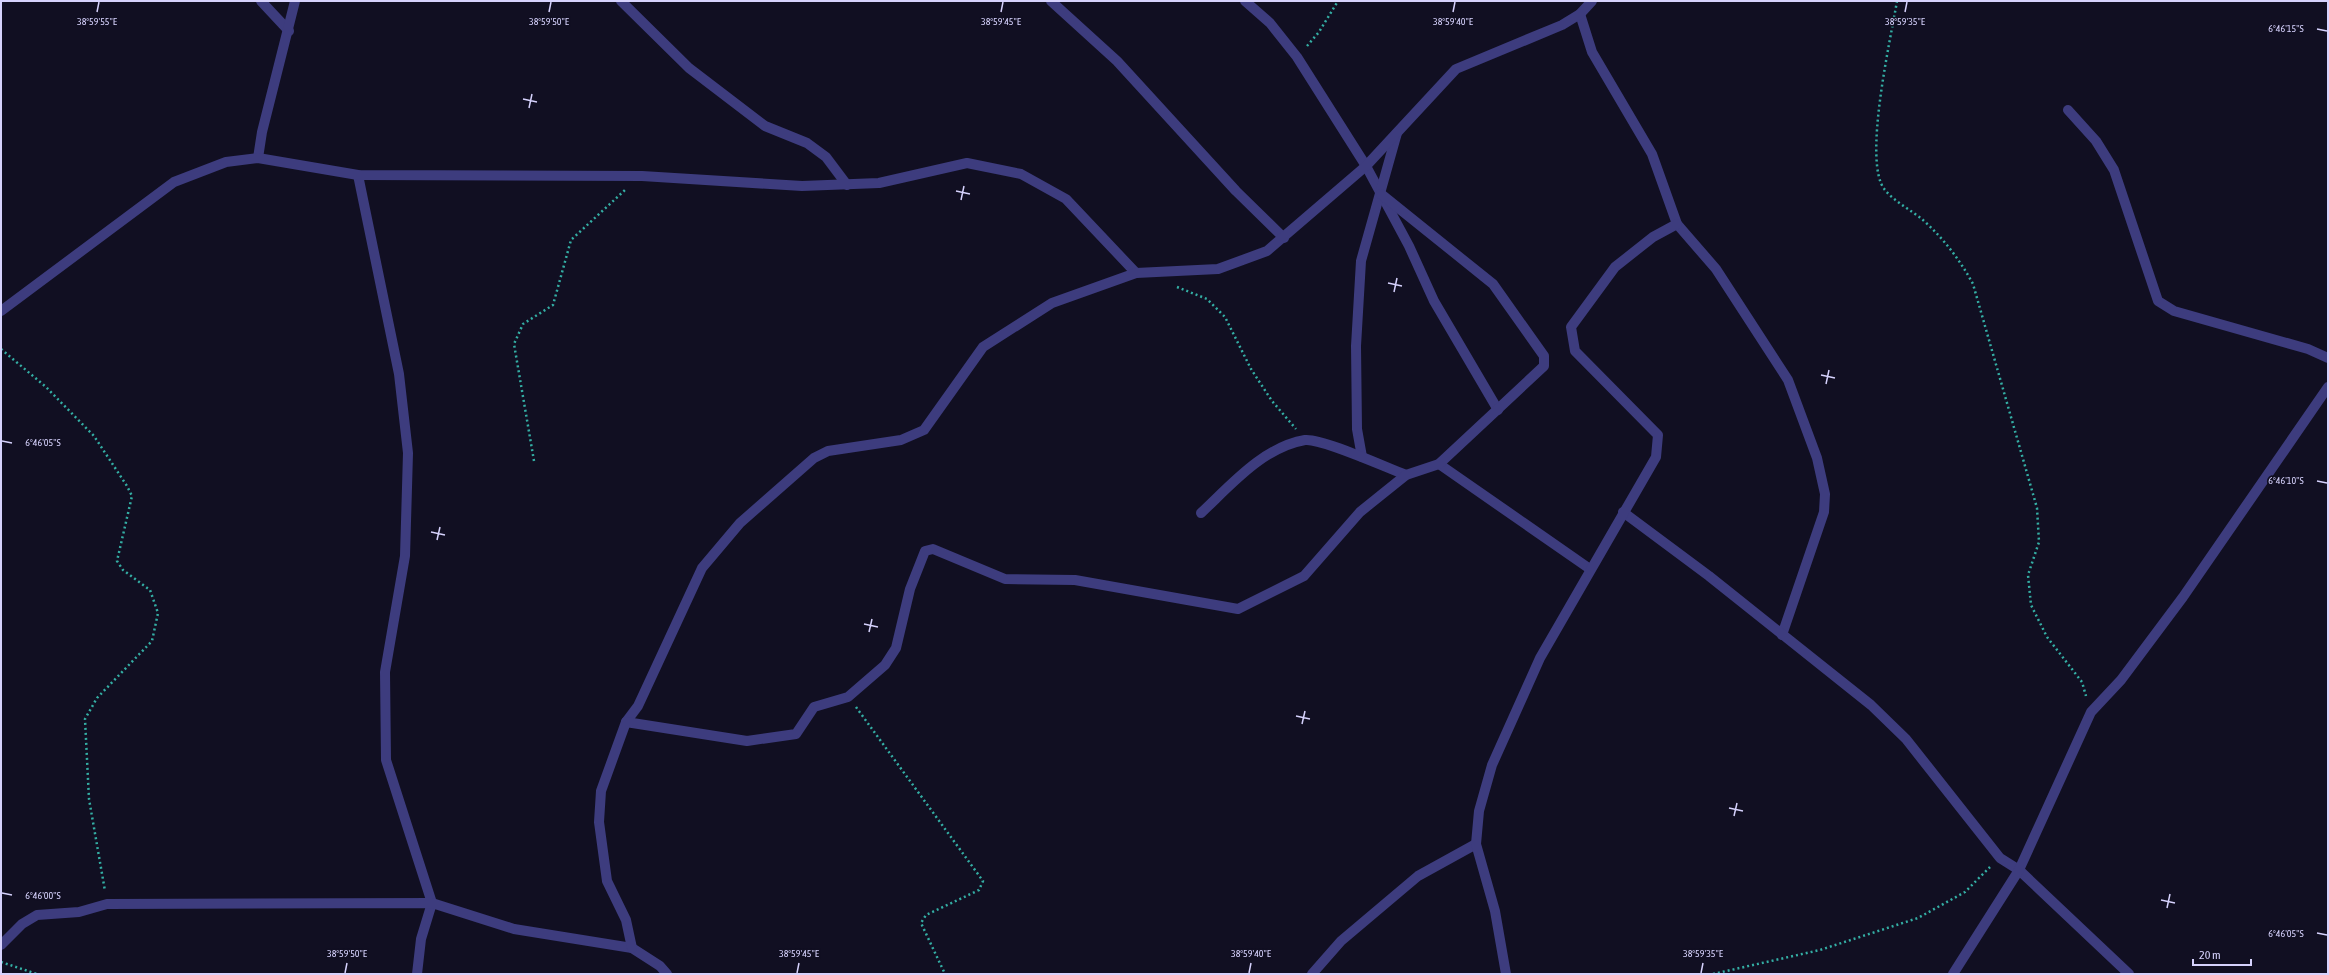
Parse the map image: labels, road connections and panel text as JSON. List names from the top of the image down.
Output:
{
  "scale_bar": "20 m",
  "coordinates": [
    "38°59'55\"E",
    "38°59'50\"E",
    "38°59'45\"E",
    "38°59'40\"E",
    "38°59'35\"E",
    "6°46'15\"S",
    "6°46'05\"S",
    "6°46'10\"S",
    "6°46'00\"S"
  ]
}
